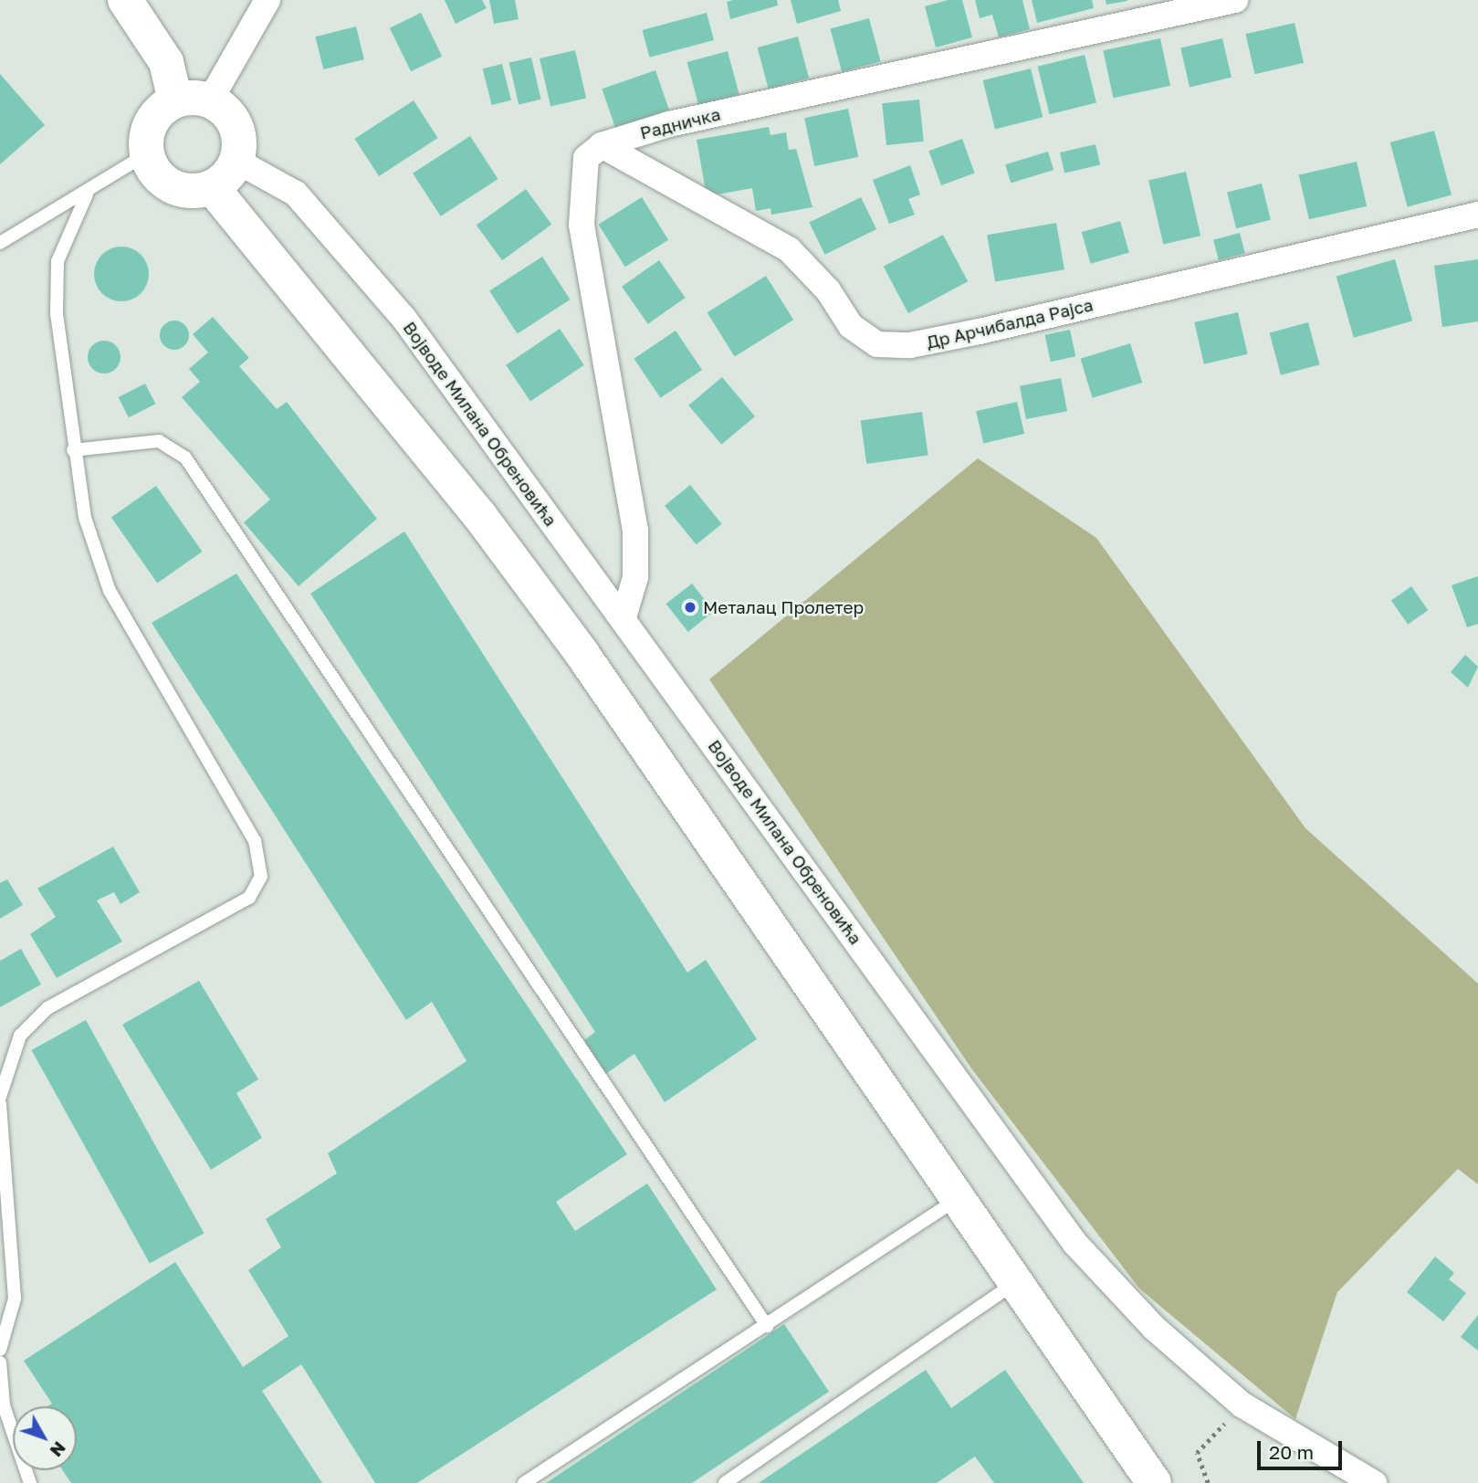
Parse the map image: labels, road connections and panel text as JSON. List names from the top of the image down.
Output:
{
  "streets": {
    "street": ["Радничка", "Др Арчибалда Рајса", "Војводе Милана Обреновића"]
  },
  "crossings": [
    ["Радничка", "Др Арчибалда Рајса"]
  ],
  "places": ["Металац Пролетер"],
  "scale_bar": "20 m",
  "north": "bottom right"
}
